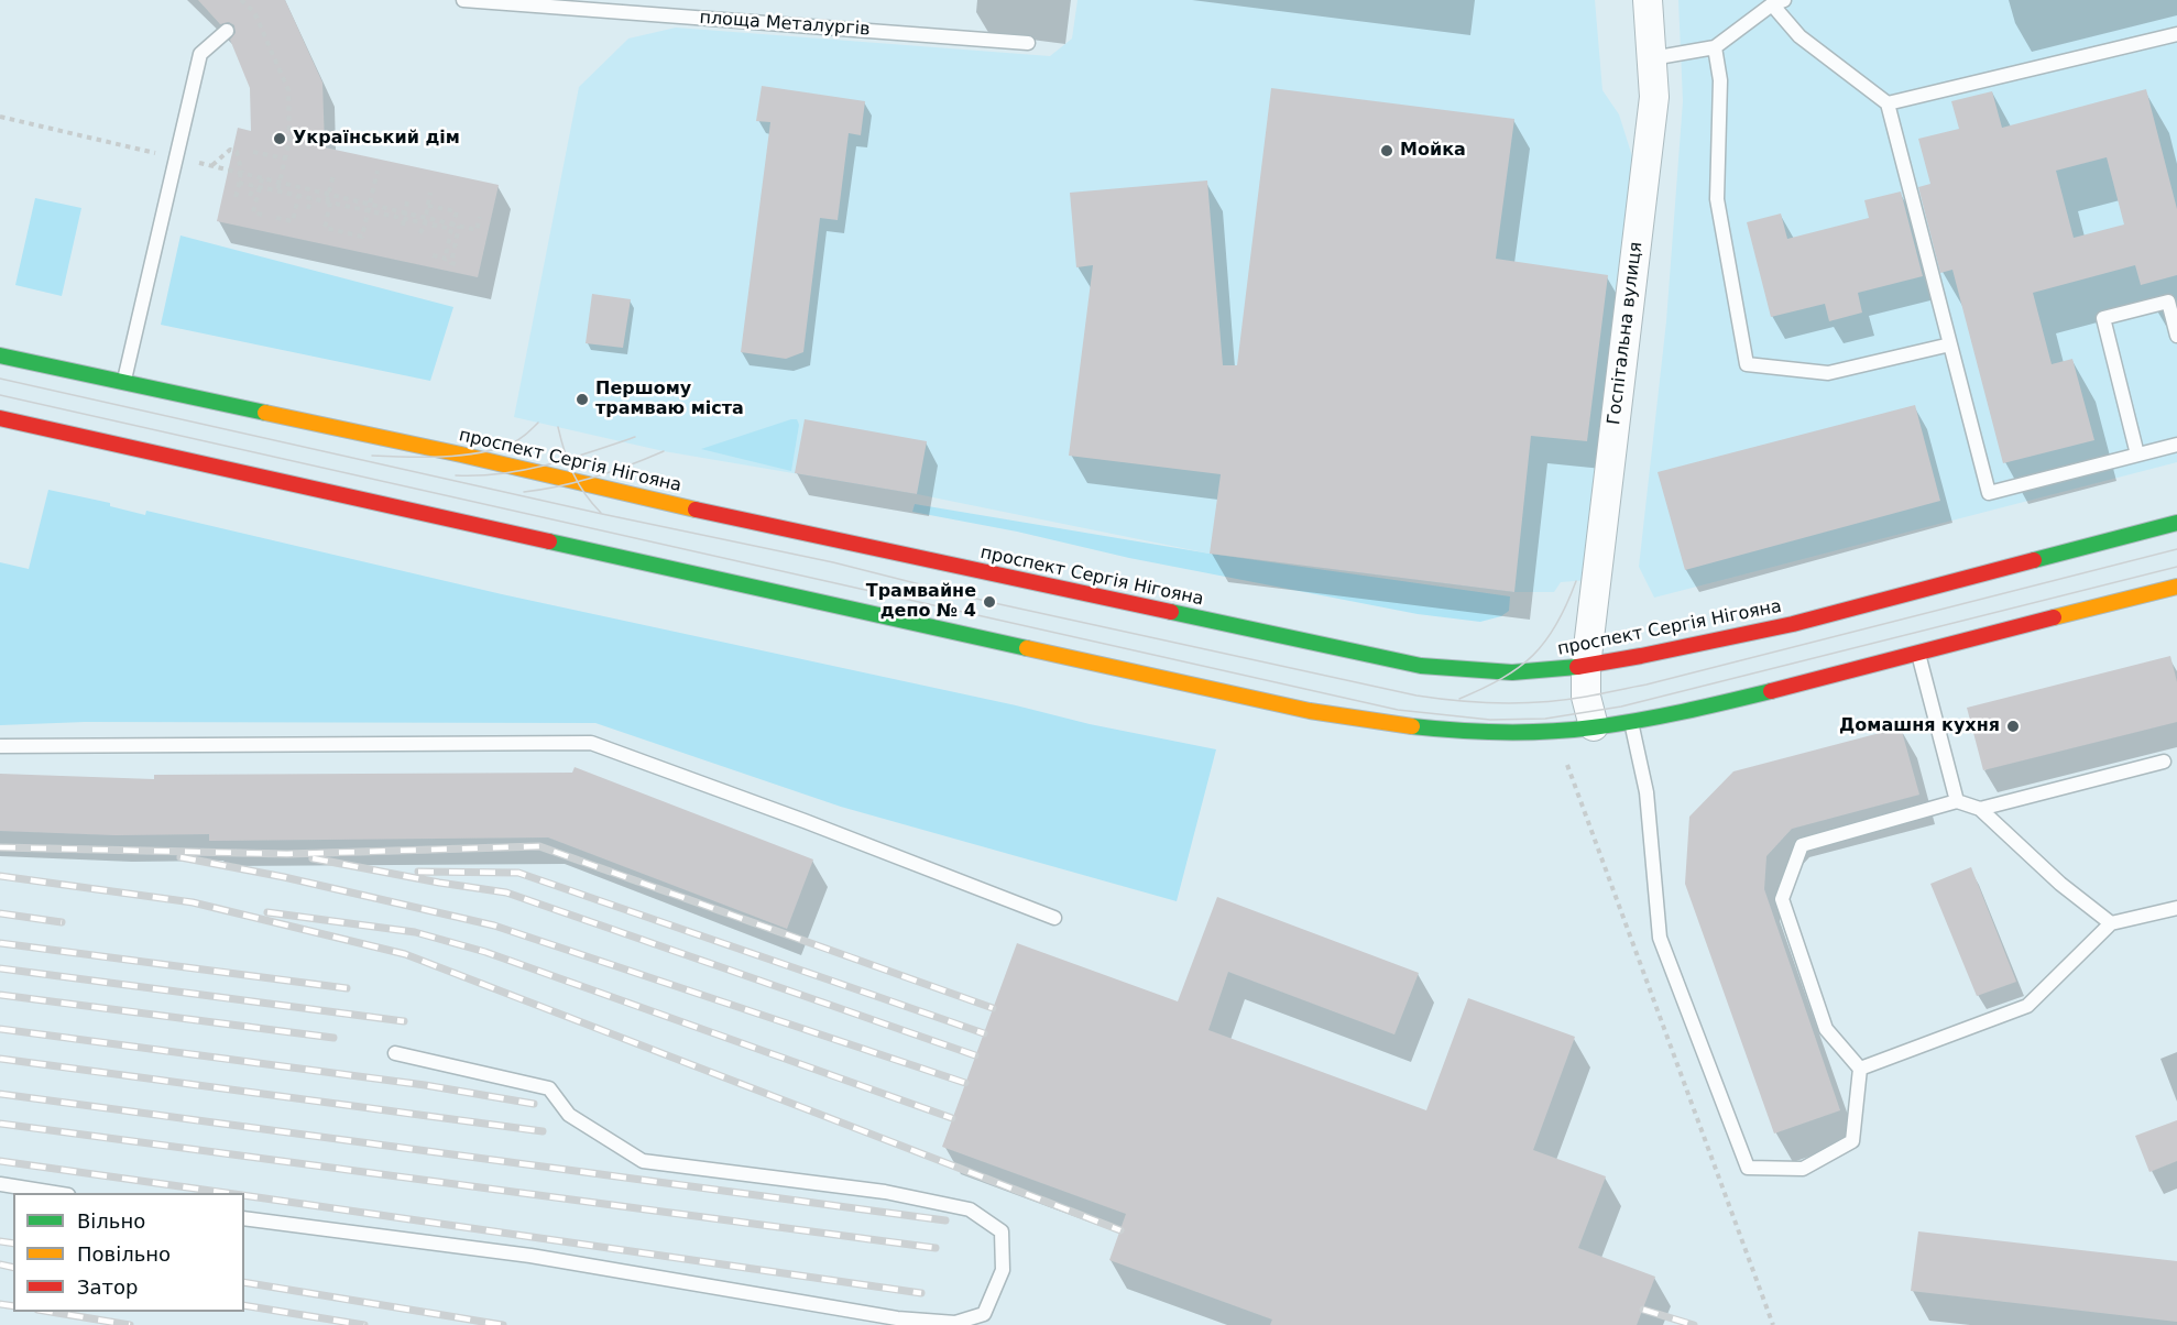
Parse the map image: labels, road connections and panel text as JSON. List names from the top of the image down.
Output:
{
  "streets": {
    "highway": ["проспект Сергія Нігояна"],
    "street": ["Госпітальна вулиця"],
    "lane": ["площа Металургів"]
  },
  "crossings": [
    ["Госпітальна вулиця", "проспект Сергія Нігояна"]
  ],
  "places": [
    "Український дім",
    "Мойка",
    "Першому трамваю міста",
    "Трамвайне депо № 4",
    "Домашня кухня"
  ],
  "legend": ["Вільно", "Повільно", "Затор"]
}
